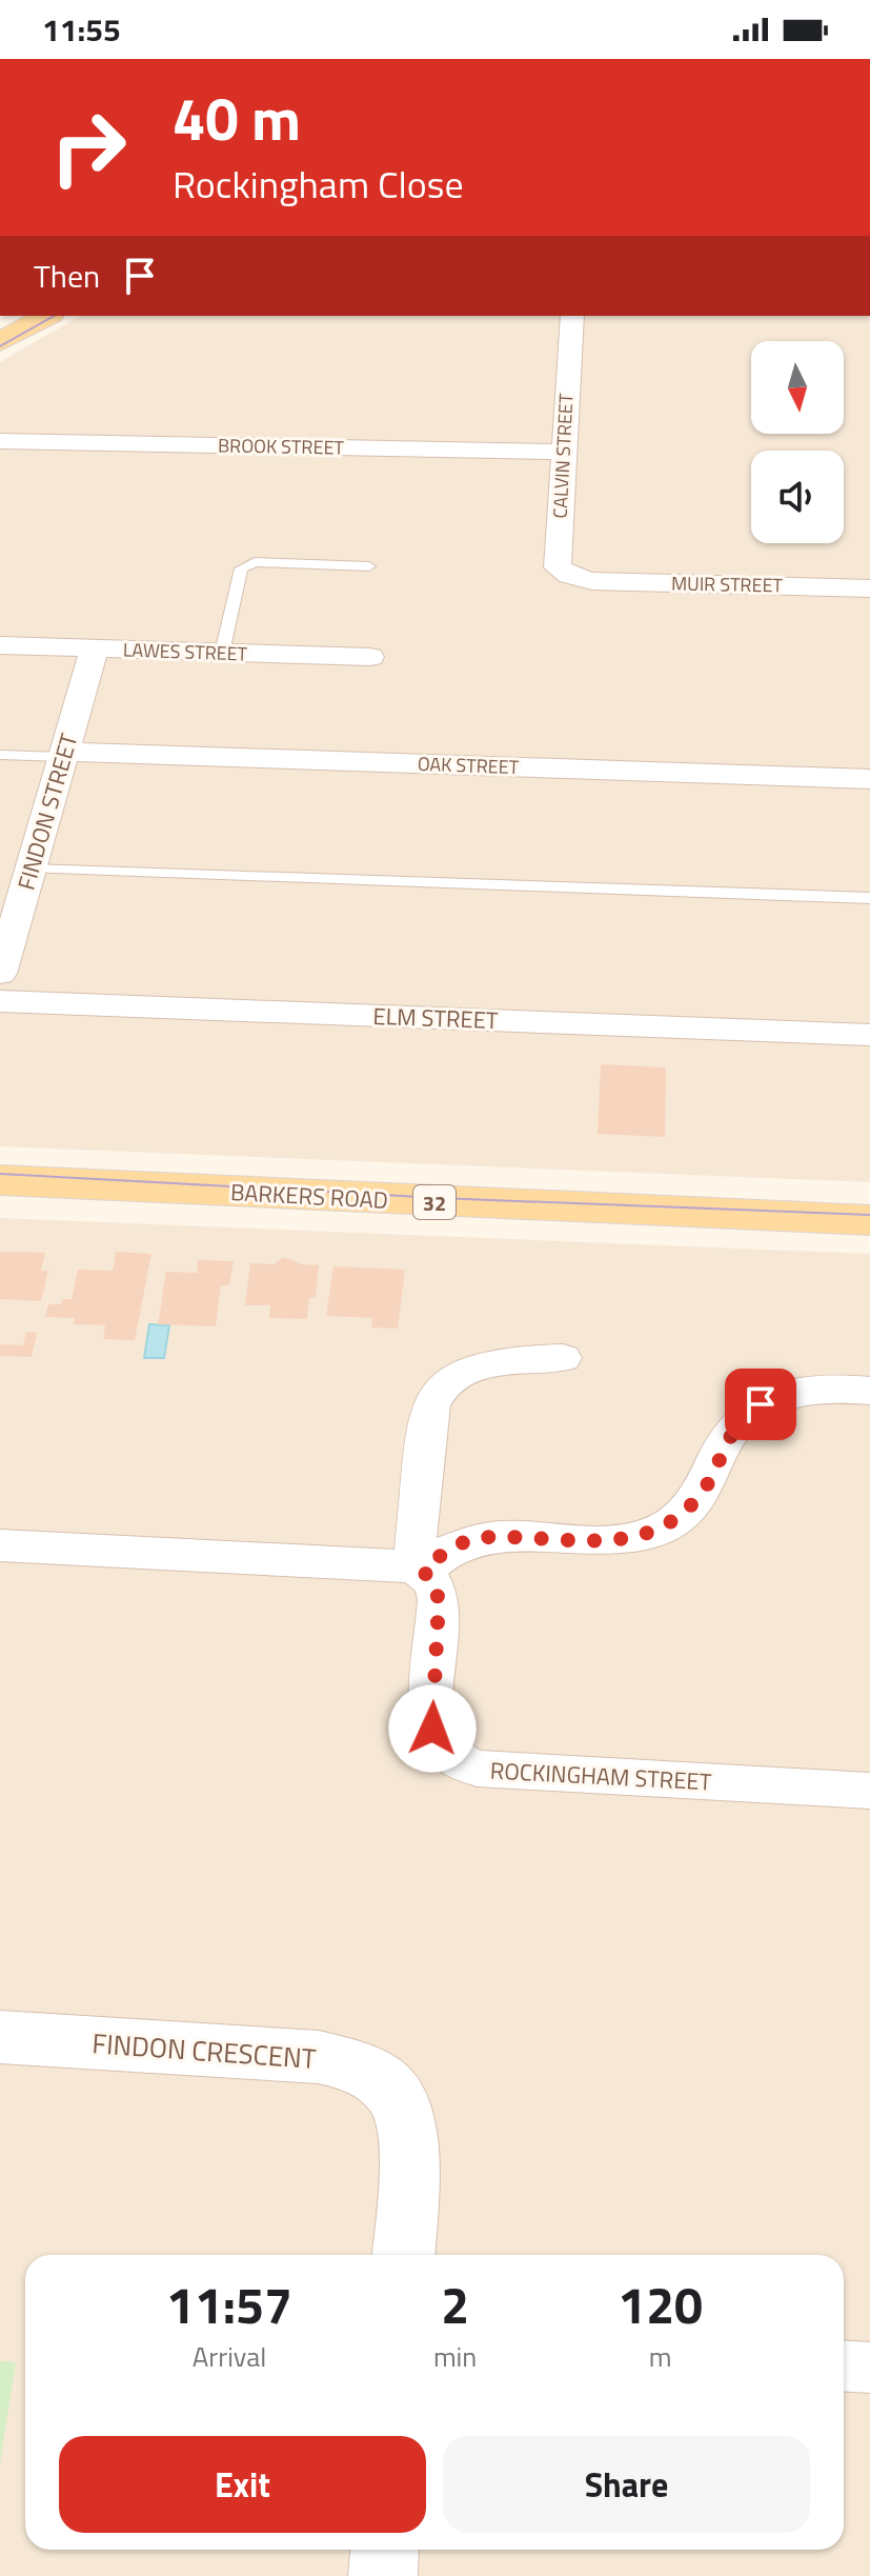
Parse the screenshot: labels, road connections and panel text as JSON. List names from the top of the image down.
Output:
{
  "streets": {
    "main road": ["BARKERS ROAD", "32"],
    "street": [
      "BROOK STREET",
      "CALVIN STREET",
      "MUIR STREET",
      "LAWES STREET",
      "OAK STREET",
      "FINDON STREET",
      "ELM STREET",
      "ROCKINGHAM STREET",
      "FINDON CRESCENT"
    ]
  },
  "crossings": [
    ["BROOK STREET", "CALVIN STREET"],
    ["CALVIN STREET", "MUIR STREET"],
    ["LAWES STREET", "FINDON STREET"],
    ["OAK STREET", "FINDON STREET"]
  ],
  "north": "bottom",
  "page": {
    "status": "11:55",
    "turn": ["40 m", "Rockingham Close"],
    "then": "Then",
    "eta": [
      "11:57",
      "Arrival",
      "2",
      "min",
      "120",
      "m"
    ],
    "buttons": ["Exit", "Share"]
  }
}
